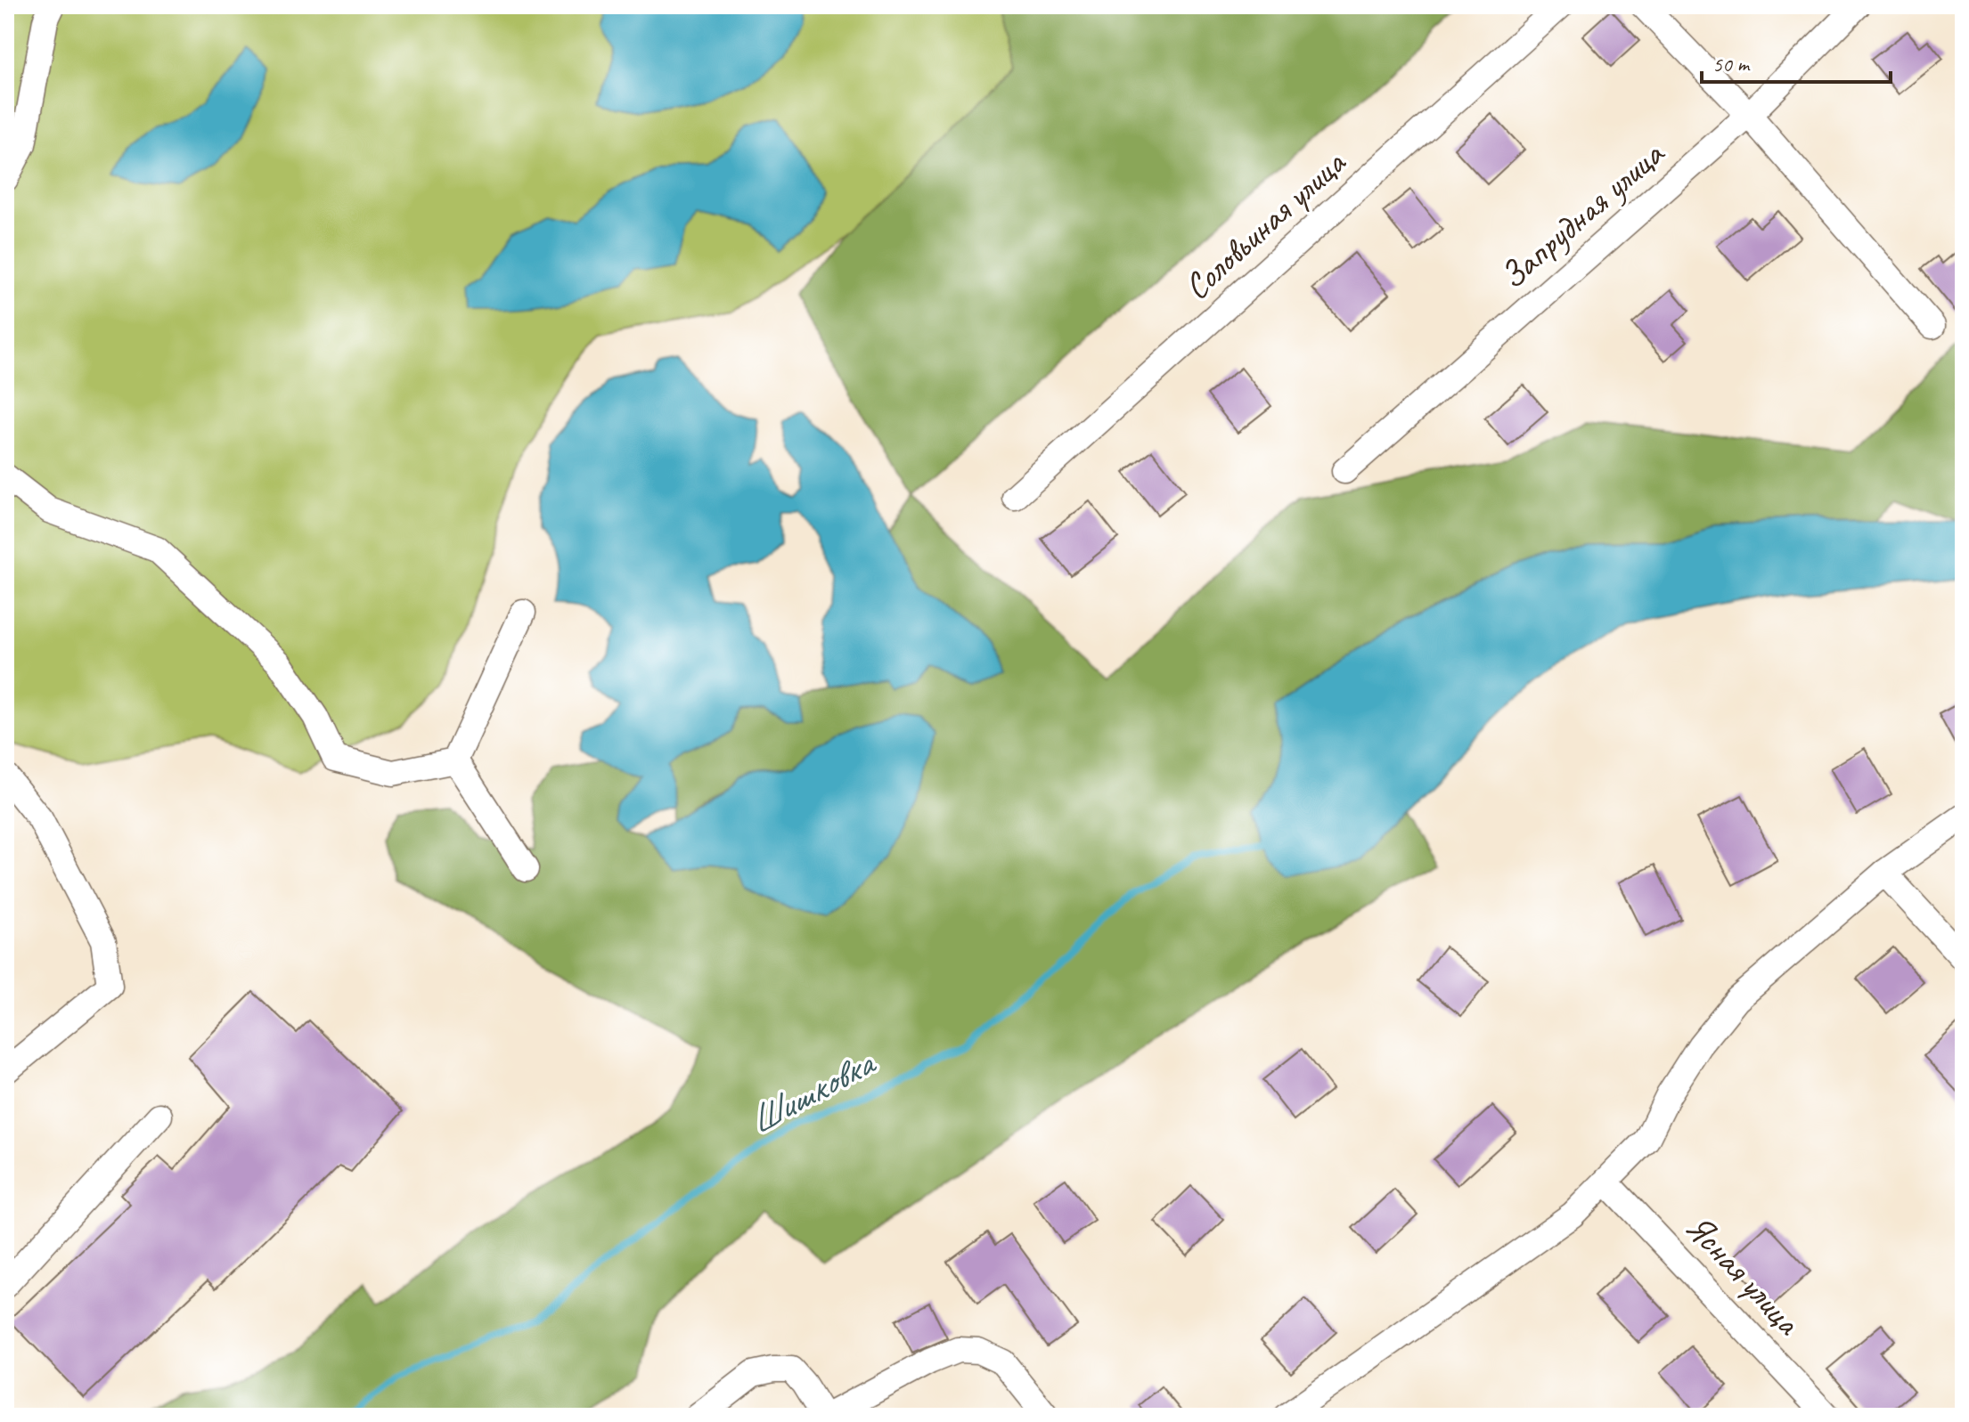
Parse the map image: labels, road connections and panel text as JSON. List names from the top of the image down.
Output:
{
  "streets": {
    "street": ["Запрудная улица", "Соловьиная улица", "Ясная улица"]
  },
  "water": ["Шишковка"],
  "scale_bar": "50 m"
}
